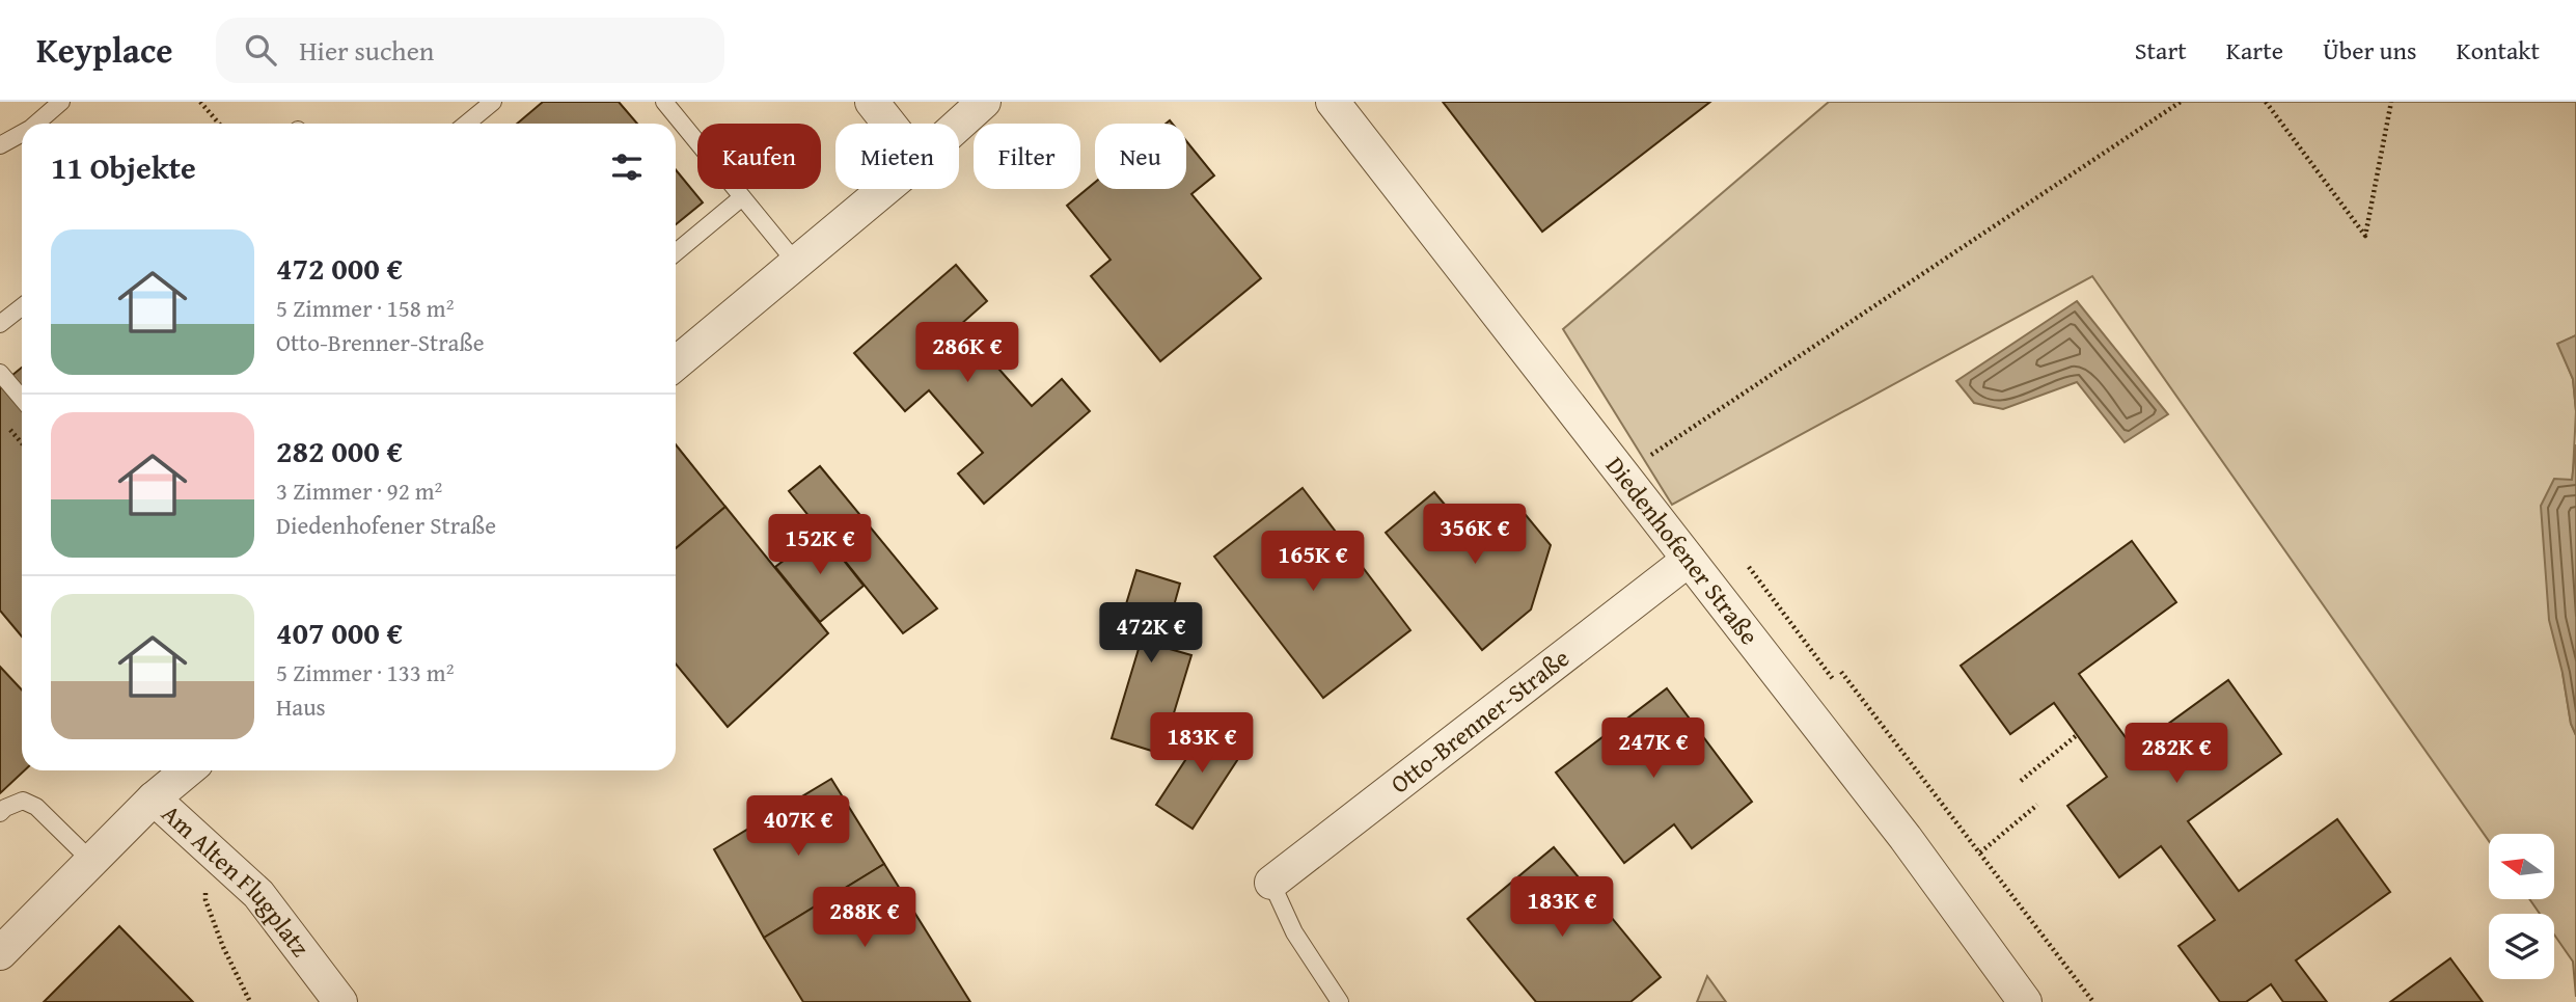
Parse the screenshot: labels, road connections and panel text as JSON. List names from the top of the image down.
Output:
{
  "streets": {
    "street": ["Diedenhofener Straße", "Otto-Brenner-Straße", "Am Alten Flugplatz"]
  },
  "crossings": [
    ["Diedenhofener Straße", "Otto-Brenner-Straße"]
  ],
  "north": "left",
  "page": {
    "header": "Keyplace",
    "search": "Hier suchen",
    "nav": [
      "Start",
      "Karte",
      "Über uns",
      "Kontakt"
    ],
    "chip": [
      "Kaufen",
      "Mieten",
      "Filter",
      "Neu"
    ],
    "heading": "11 Objekte",
    "list": [
      {
        "name": "472 000 €",
        "note": "5 Zimmer · 158 m² · Otto-Brenner-Straße"
      },
      {
        "name": "282 000 €",
        "note": "3 Zimmer · 92 m² · Diedenhofener Straße"
      },
      {
        "name": "407 000 €",
        "note": "5 Zimmer · 133 m² · Haus"
      }
    ],
    "price": [
      "286K €",
      "356K €",
      "152K €",
      "165K €",
      "472K €",
      "183K €",
      "247K €",
      "282K €",
      "407K €",
      "183K €",
      "288K €"
    ]
  }
}
